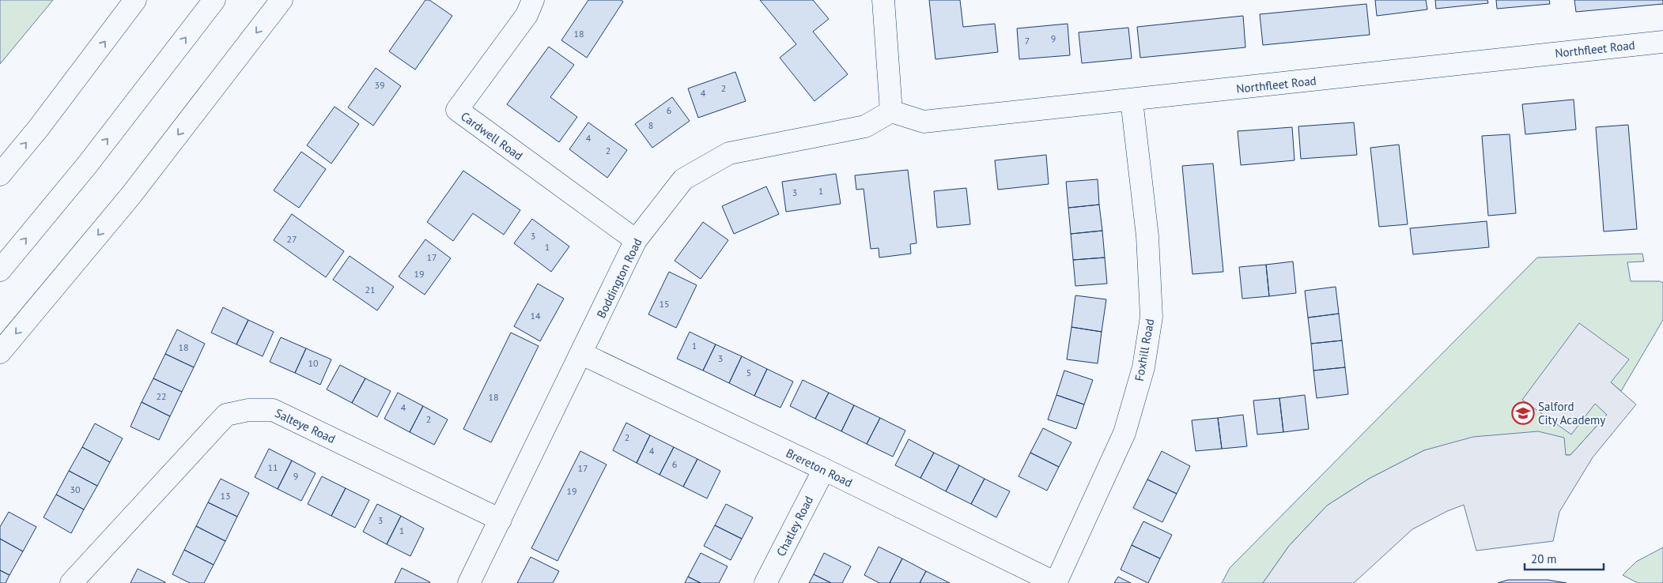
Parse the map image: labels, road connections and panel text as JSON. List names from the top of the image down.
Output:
{
  "streets": {
    "main road": [
      "Northfleet Road",
      "Cardwell Road",
      "Boddington Road",
      "Foxhill Road",
      "Salteye Road",
      "Brereton Road",
      "Chatley Road"
    ]
  },
  "crossings": [
    ["Northfleet Road", "Boddington Road"],
    ["Northfleet Road", "Foxhill Road"],
    ["Cardwell Road", "Boddington Road"],
    ["Boddington Road", "Salteye Road"],
    ["Boddington Road", "Brereton Road"],
    ["Foxhill Road", "Brereton Road"],
    ["Brereton Road", "Chatley Road"]
  ],
  "places": {
    "school or university": ["Salford City Academy"]
  },
  "house_numbers": [
    "18",
    "9",
    "7",
    "39",
    "2",
    "4",
    "6",
    "8",
    "4",
    "2",
    "1",
    "3",
    "3",
    "27",
    "1",
    "17",
    "19",
    "21",
    "15",
    "14",
    "1",
    "18",
    "3",
    "10",
    "5",
    "22",
    "18",
    "4",
    "2",
    "2",
    "4",
    "6",
    "11",
    "17",
    "9",
    "30",
    "19",
    "13",
    "3",
    "1"
  ],
  "scale_bar": "20 m"
}
